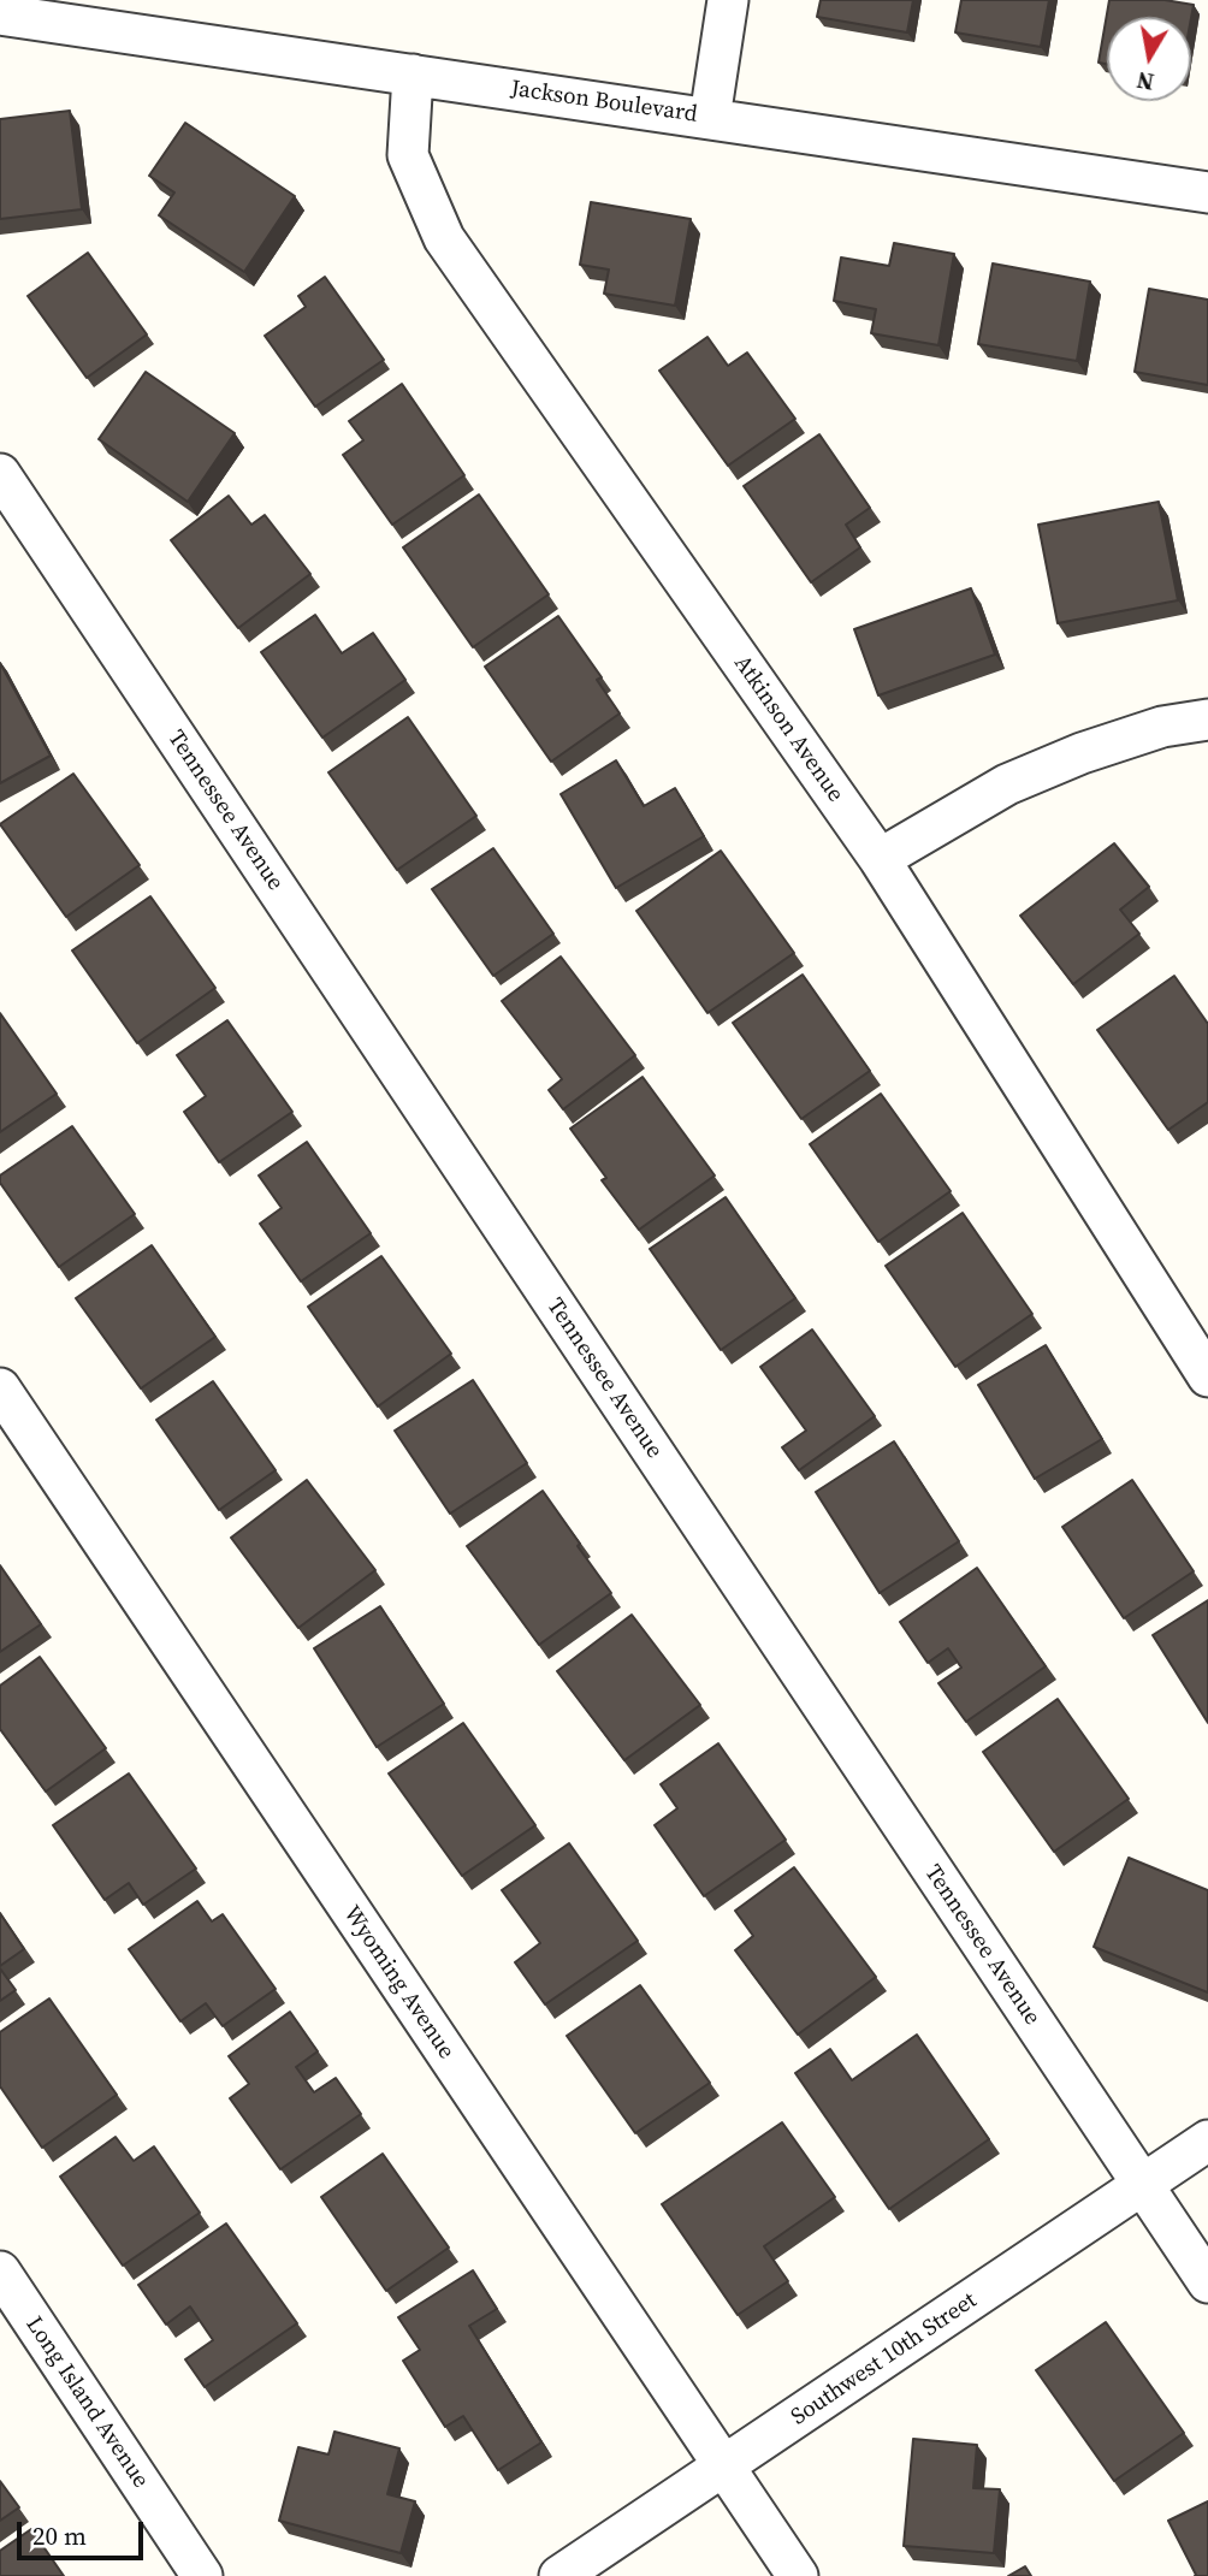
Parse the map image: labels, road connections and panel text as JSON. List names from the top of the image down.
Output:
{
  "streets": {
    "street": [
      "Jackson Boulevard",
      "Atkinson Avenue",
      "Tennessee Avenue",
      "Wyoming Avenue",
      "Southwest 10th Street",
      "Long Island Avenue"
    ]
  },
  "crossings": [
    ["Jackson Boulevard", "Atkinson Avenue"],
    ["Tennessee Avenue", "Southwest 10th Street"],
    ["Wyoming Avenue", "Southwest 10th Street"]
  ],
  "scale_bar": "20 m",
  "north": "bottom"
}
